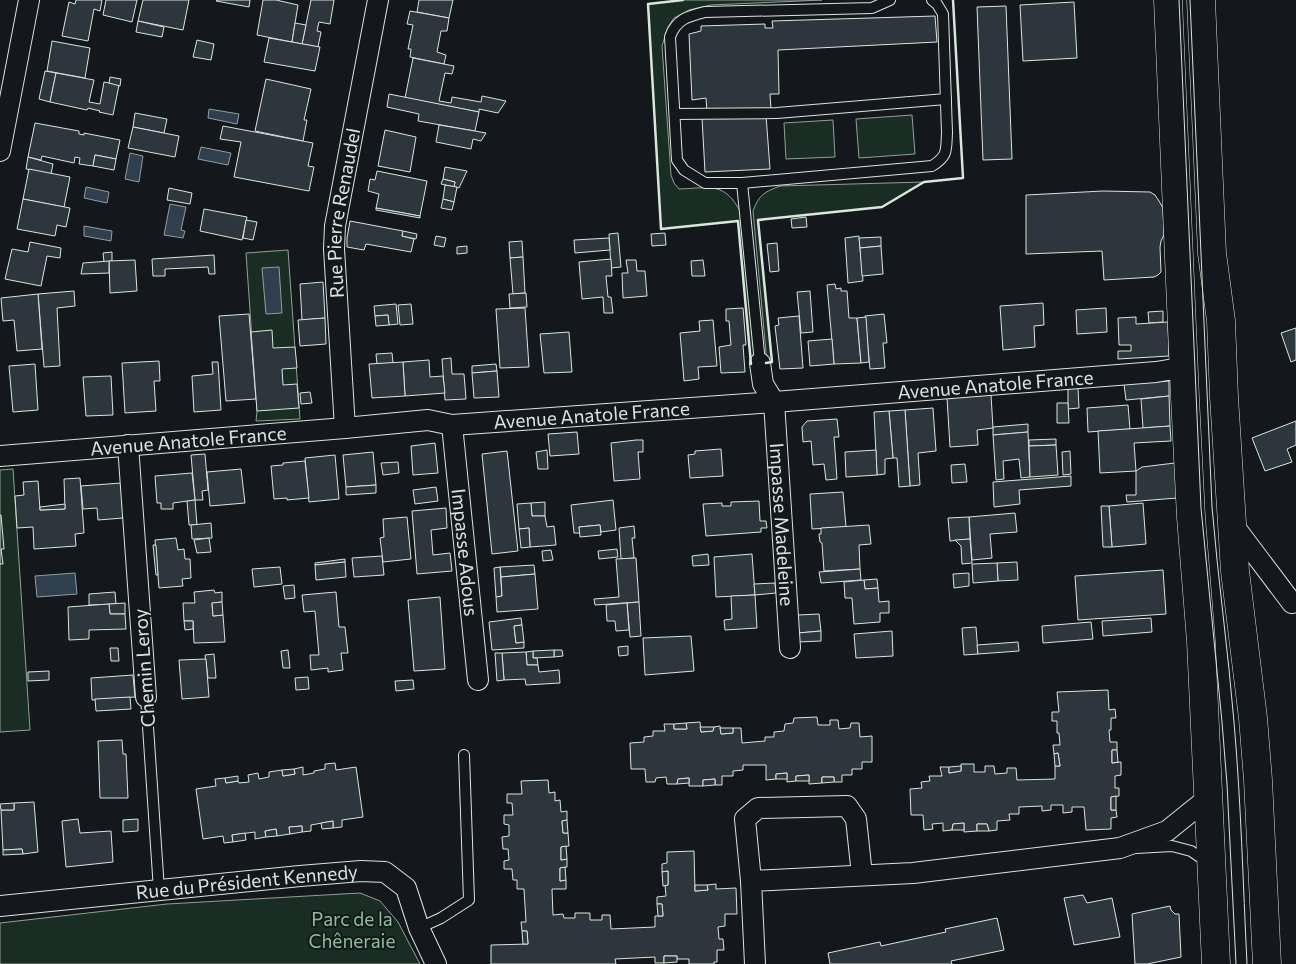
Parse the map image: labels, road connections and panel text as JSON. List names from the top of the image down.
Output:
{
  "streets": {
    "street": [
      "Rue Pierre Renaudel",
      "Avenue Anatole France",
      "Impasse Madeleine",
      "Impasse Adous",
      "Chemin Leroy",
      "Rue du Président Kennedy"
    ]
  },
  "crossings": [
    ["Rue Pierre Renaudel", "Avenue Anatole France"],
    ["Avenue Anatole France", "Impasse Madeleine"],
    ["Avenue Anatole France", "Impasse Adous"],
    ["Avenue Anatole France", "Chemin Leroy"],
    ["Chemin Leroy", "Rue du Président Kennedy"]
  ],
  "parks": ["Parc de la Chêneraie"]
}
